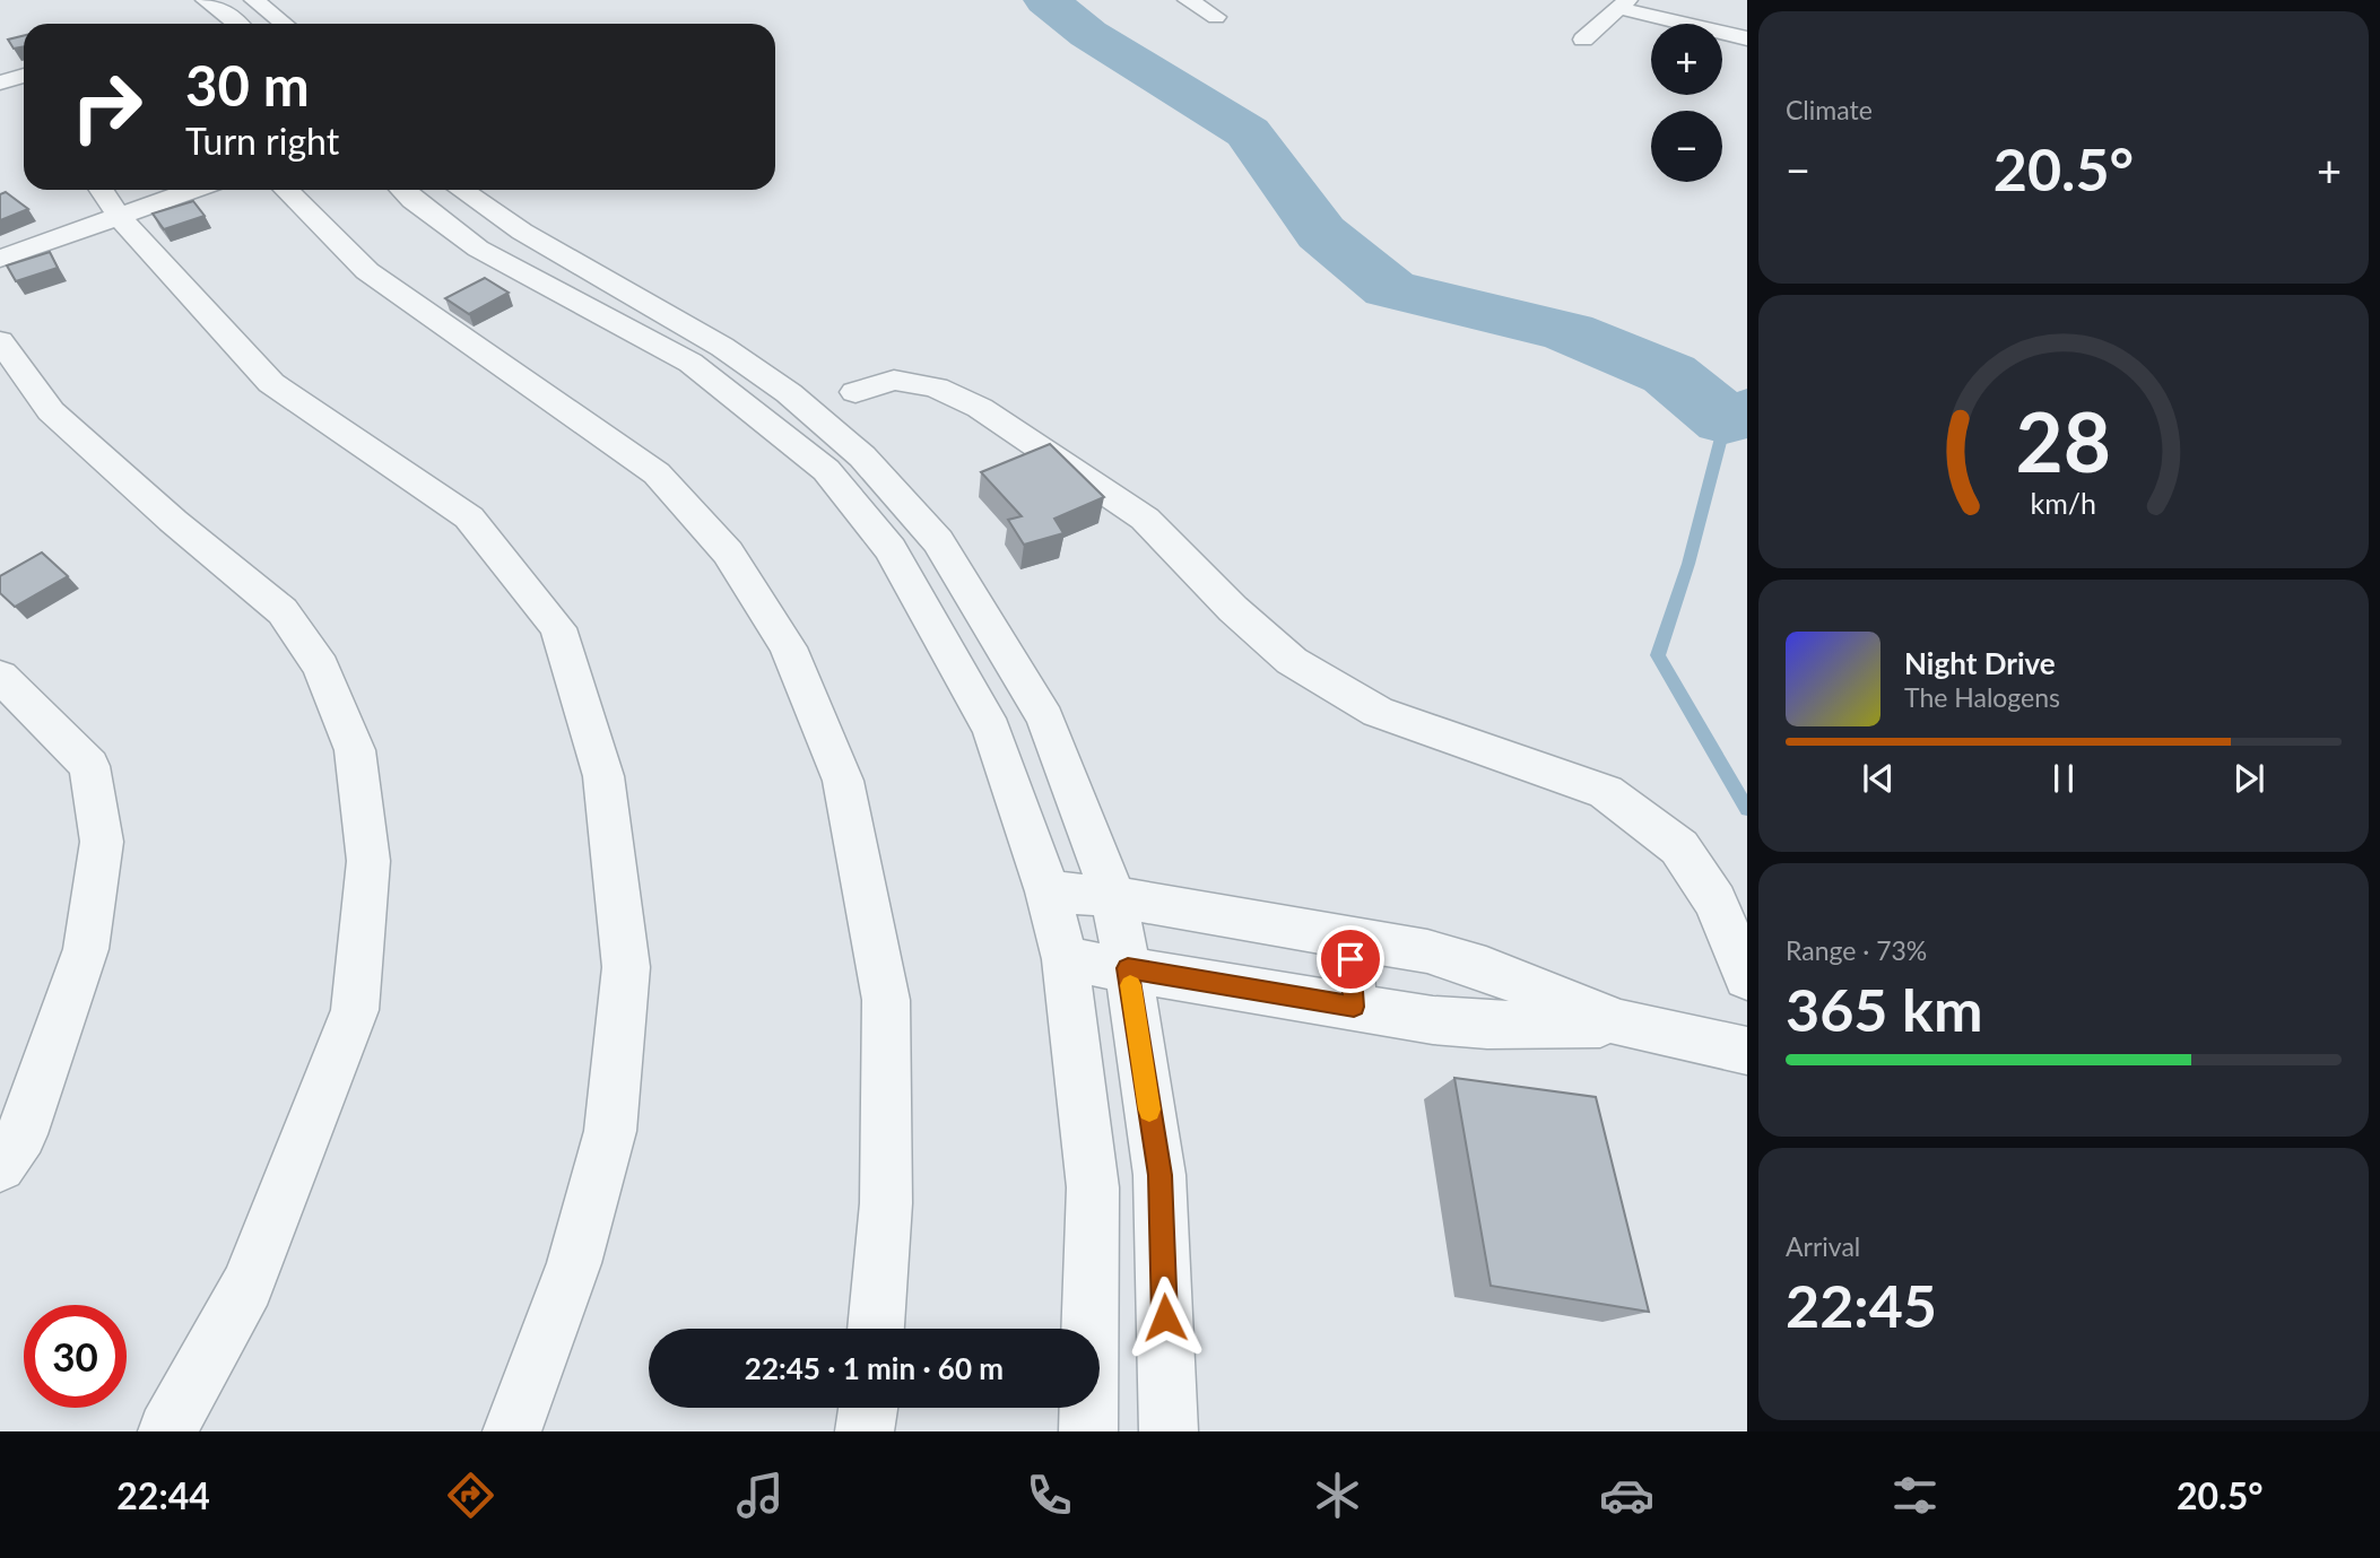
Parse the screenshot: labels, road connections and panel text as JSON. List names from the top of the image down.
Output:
{
  "page": {
    "tile": [
      "Climate",
      ["Range · 73%", "365 km"],
      ["Arrival", "22:45"]
    ],
    "map_buttons": ["+", "−"],
    "turn": ["30 m", "Turn right"],
    "heat": ["−", "20.5°", "+"],
    "song": ["Night Drive", "The Halogens"],
    "limit": "30",
    "trip": "22:45 · 1 min · 60 m",
    "tabs": ["22:44", "20.5°"],
    "gauge": ["28", "km/h"]
  }
}
